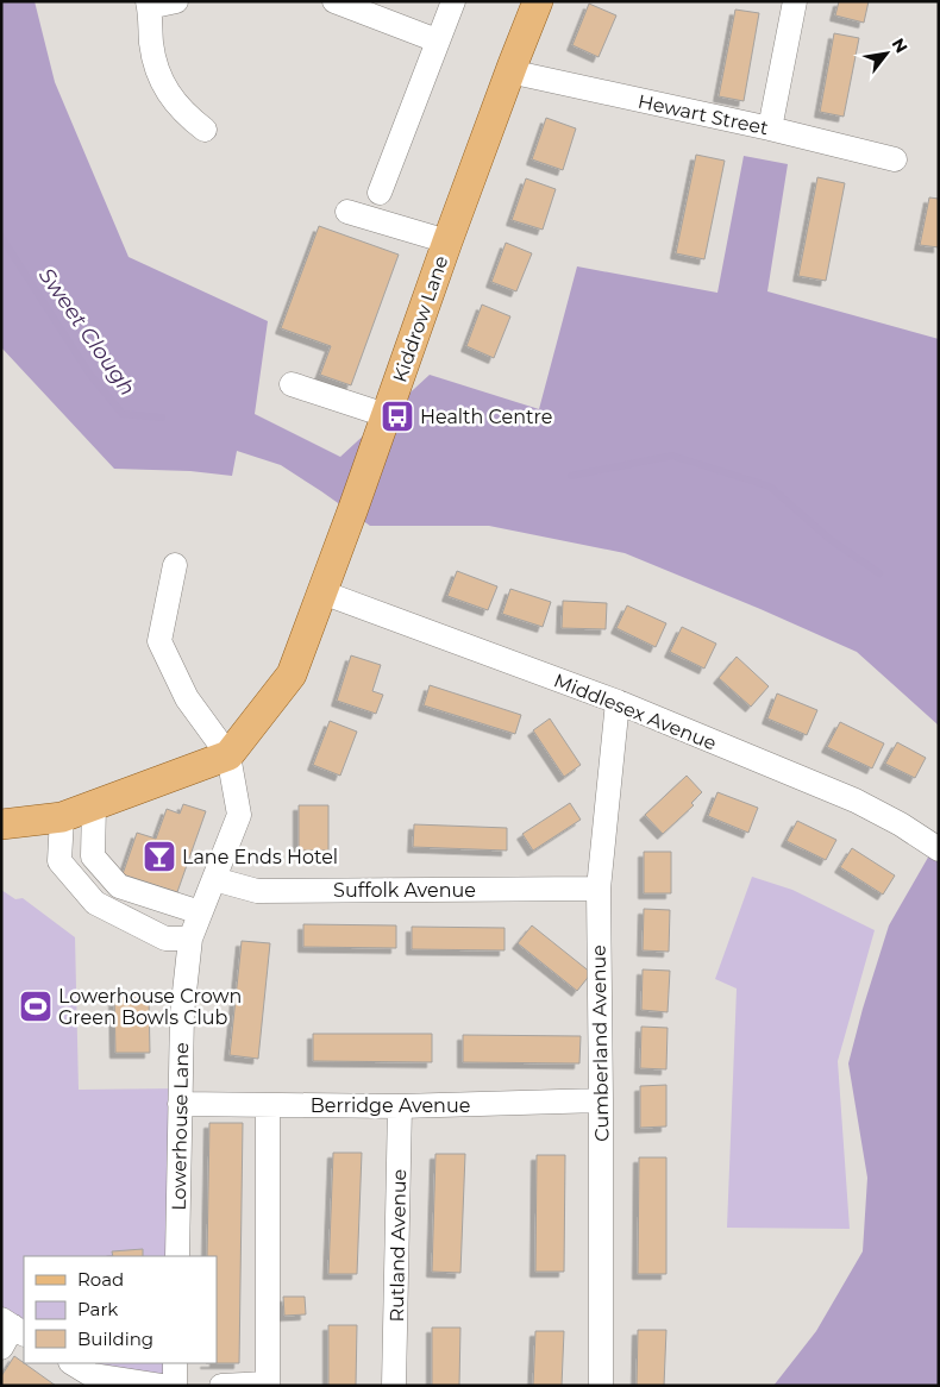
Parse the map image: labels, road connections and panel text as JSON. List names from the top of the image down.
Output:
{
  "streets": {
    "main road": ["Kiddrow Lane"],
    "street": [
      "Hewart Street",
      "Middlesex Avenue",
      "Suffolk Avenue",
      "Cumberland Avenue",
      "Berridge Avenue",
      "Lowerhouse Lane",
      "Rutland Avenue"
    ]
  },
  "crossings": [
    ["Hewart Street", "Kiddrow Lane"],
    ["Kiddrow Lane", "Middlesex Avenue"],
    ["Kiddrow Lane", "Lowerhouse Lane"],
    ["Middlesex Avenue", "Cumberland Avenue"],
    ["Suffolk Avenue", "Cumberland Avenue"],
    ["Suffolk Avenue", "Lowerhouse Lane"],
    ["Cumberland Avenue", "Berridge Avenue"],
    ["Berridge Avenue", "Lowerhouse Lane"],
    ["Berridge Avenue", "Rutland Avenue"]
  ],
  "water": ["Sweet Clough"],
  "places": {
    "bus stop": ["Health Centre"],
    "bar": ["Lane Ends Hotel"],
    "sports": ["Lowerhouse Crown Green Bowls Club"]
  },
  "legend": ["Road", "Park", "Building"],
  "north": "top right"
}
